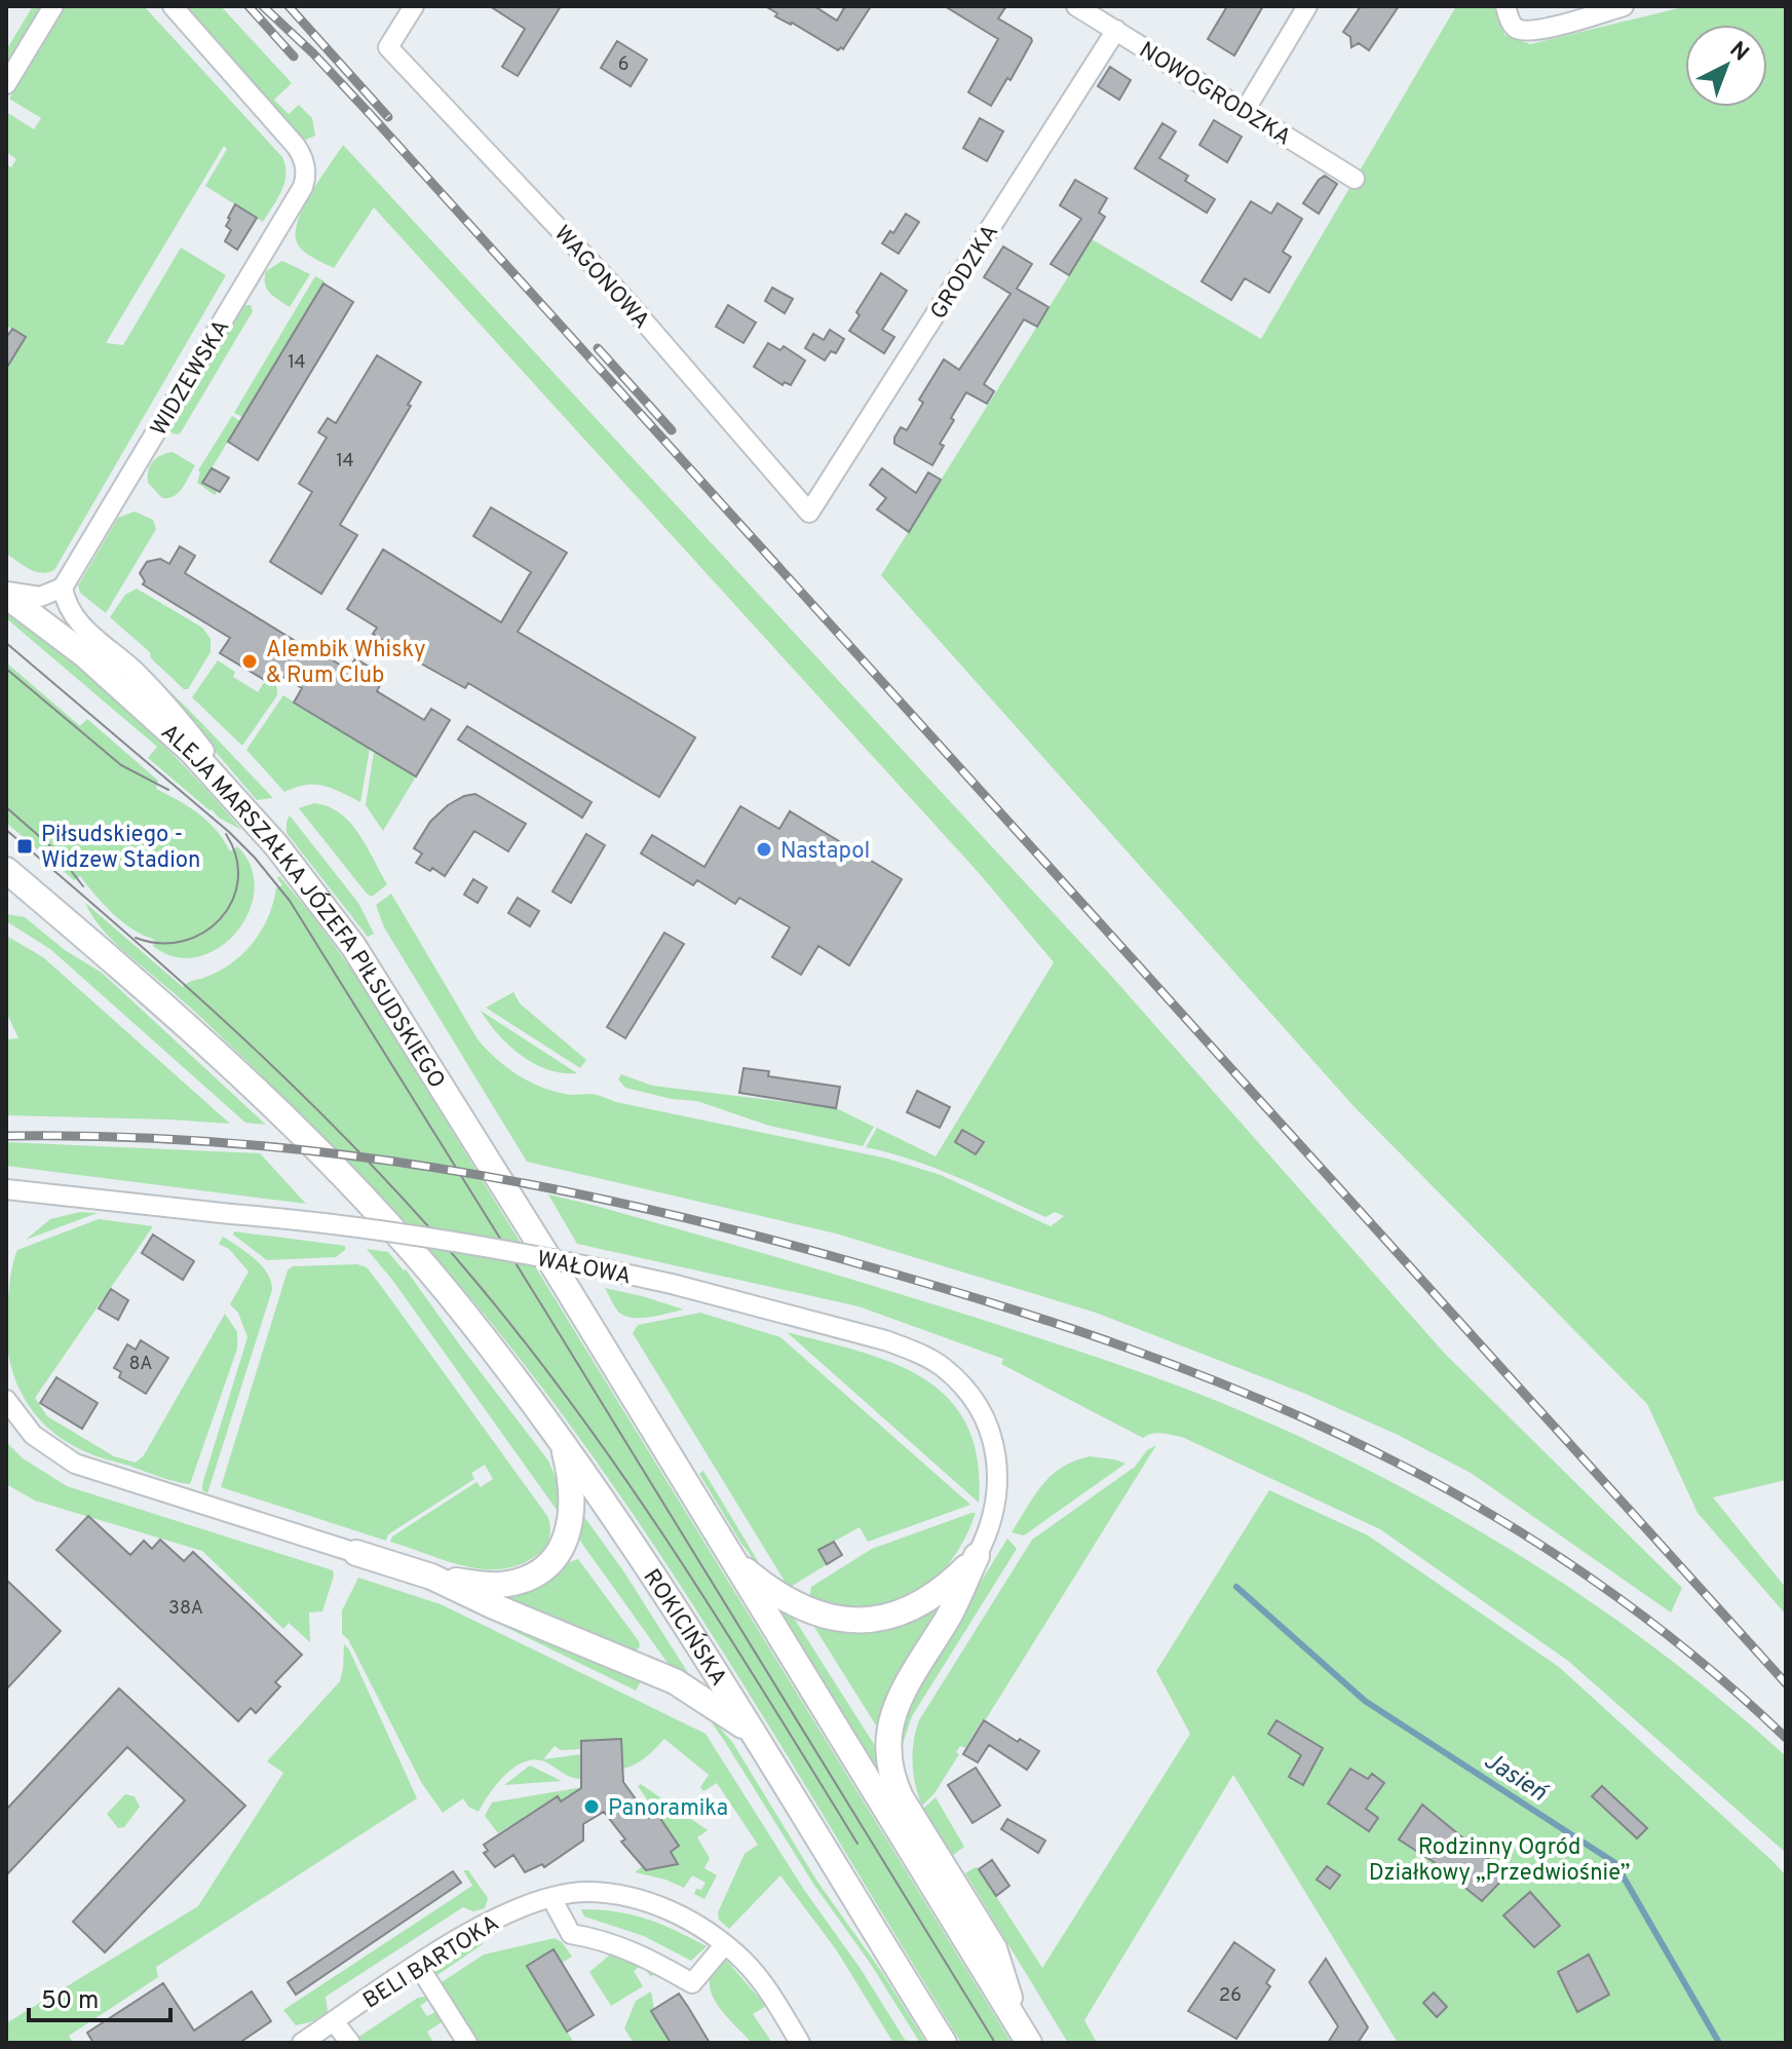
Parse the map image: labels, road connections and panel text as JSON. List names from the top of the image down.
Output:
{
  "streets": {
    "main road": ["ALEJA MARSZAŁKA JÓZEFA PIŁSUDSKIEGO", "ROKICIŃSKA"],
    "street": [
      "NOWOGRODZKA",
      "GRODZKA",
      "WAGONOWA",
      "WIDZEWSKA",
      "WAŁOWA",
      "BELI BARTOKA"
    ]
  },
  "crossings": [
    ["NOWOGRODZKA", "GRODZKA"],
    ["GRODZKA", "WAGONOWA"]
  ],
  "water": ["Jasień"],
  "parks": ["Rodzinny Ogród Działkowy „Przedwiośnie”"],
  "places": {
    "other": ["Alembik Whisky & Rum Club", "Nastapol", "Panoramika"],
    "transit": ["Piłsudskiego - Widzew Stadion"]
  },
  "house_numbers": [
    "6",
    "14",
    "14",
    "8A",
    "38A",
    "26"
  ],
  "scale_bar": "50 m",
  "north": "top right"
}
